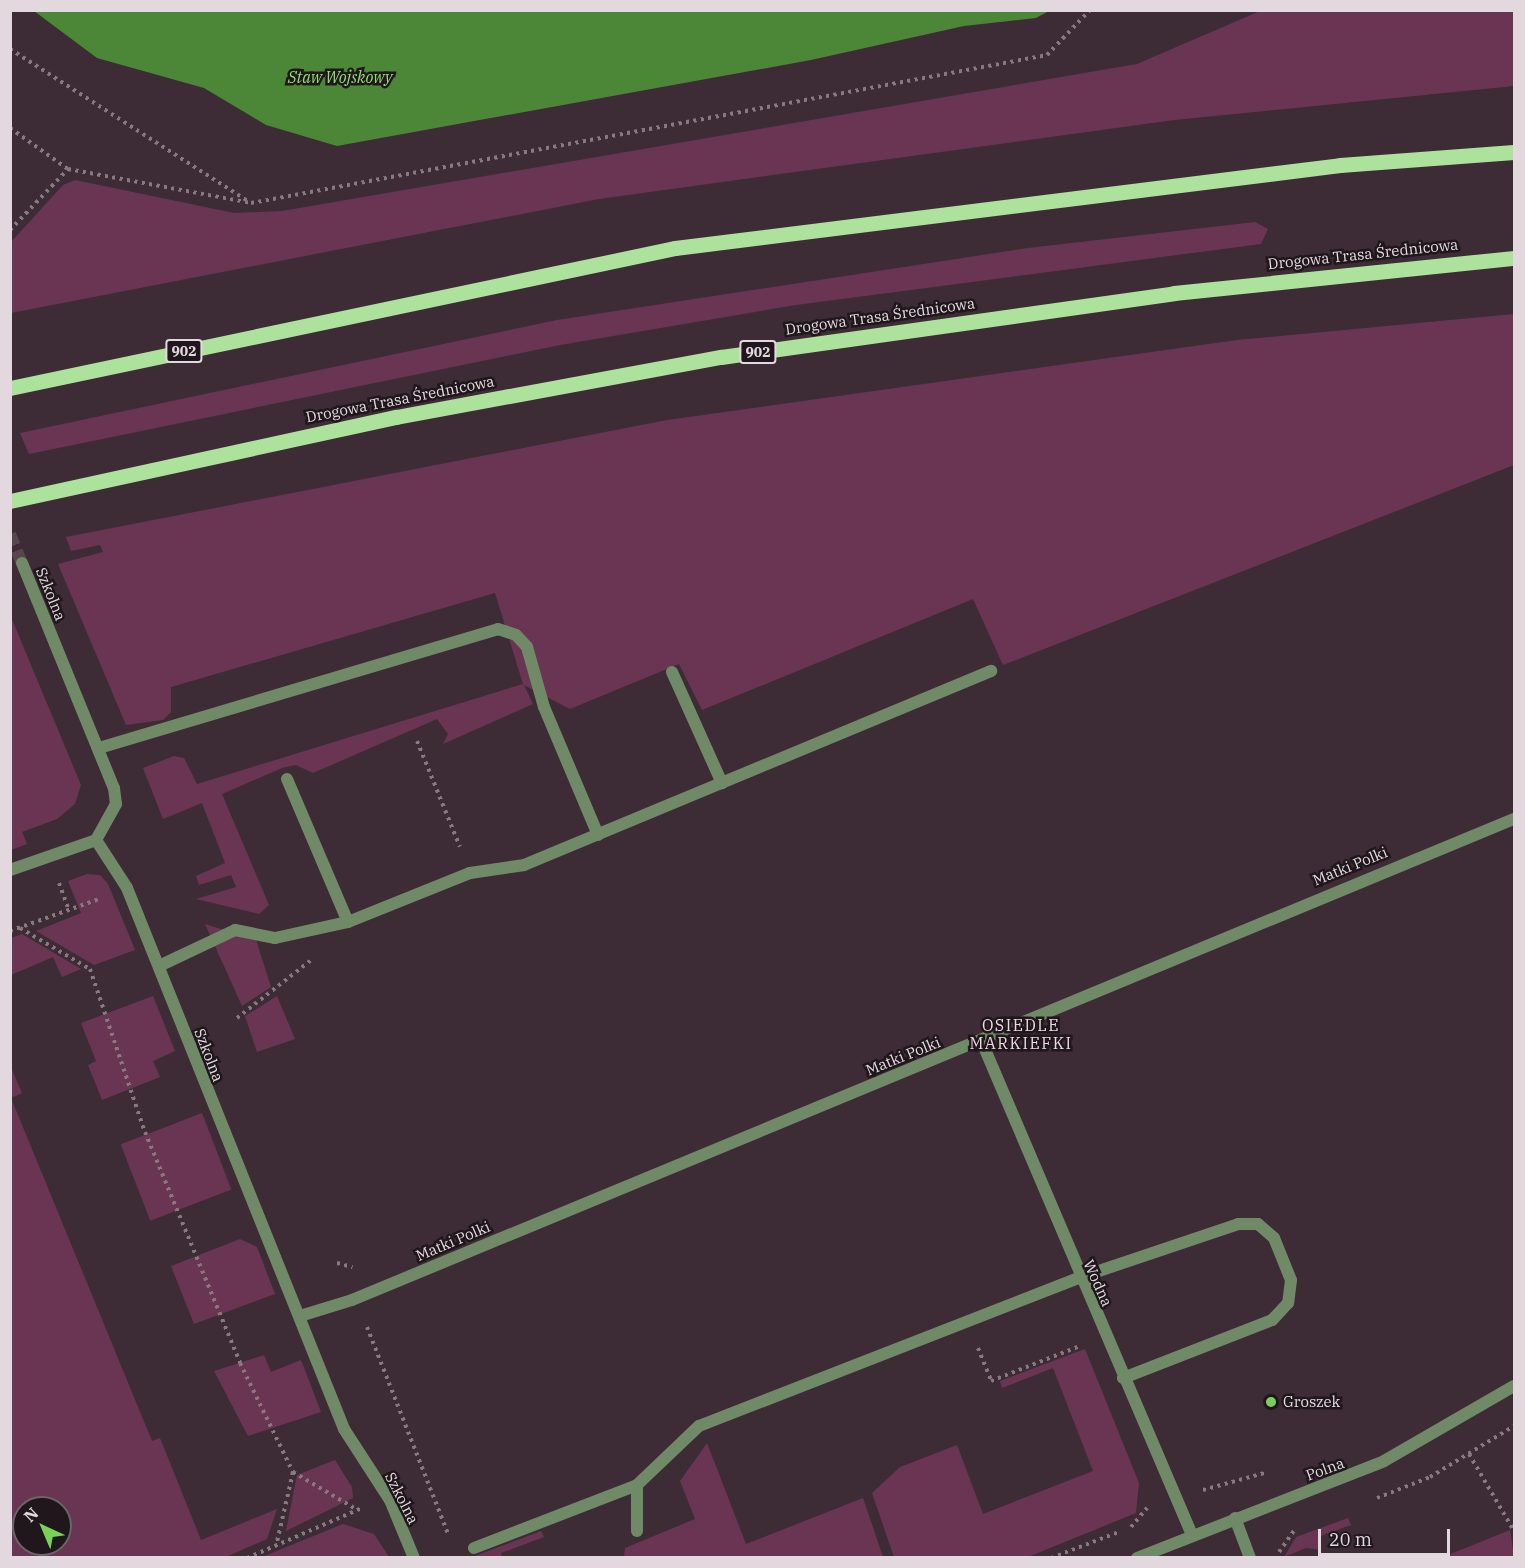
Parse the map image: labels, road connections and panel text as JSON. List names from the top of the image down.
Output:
{
  "streets": {
    "main road": ["Drogowa Trasa Średnicowa", "902"],
    "street": [
      "Szkolna",
      "Matki Polki",
      "Wodna",
      "Polna"
    ]
  },
  "crossings": [
    ["Szkolna", "Matki Polki"],
    ["Matki Polki", "Wodna"],
    ["Wodna", "Polna"]
  ],
  "districts": ["OSIEDLE MARKIEFKI"],
  "water": ["Staw Wojskowy"],
  "places": ["Groszek"],
  "scale_bar": "20 m",
  "north": "top left"
}
